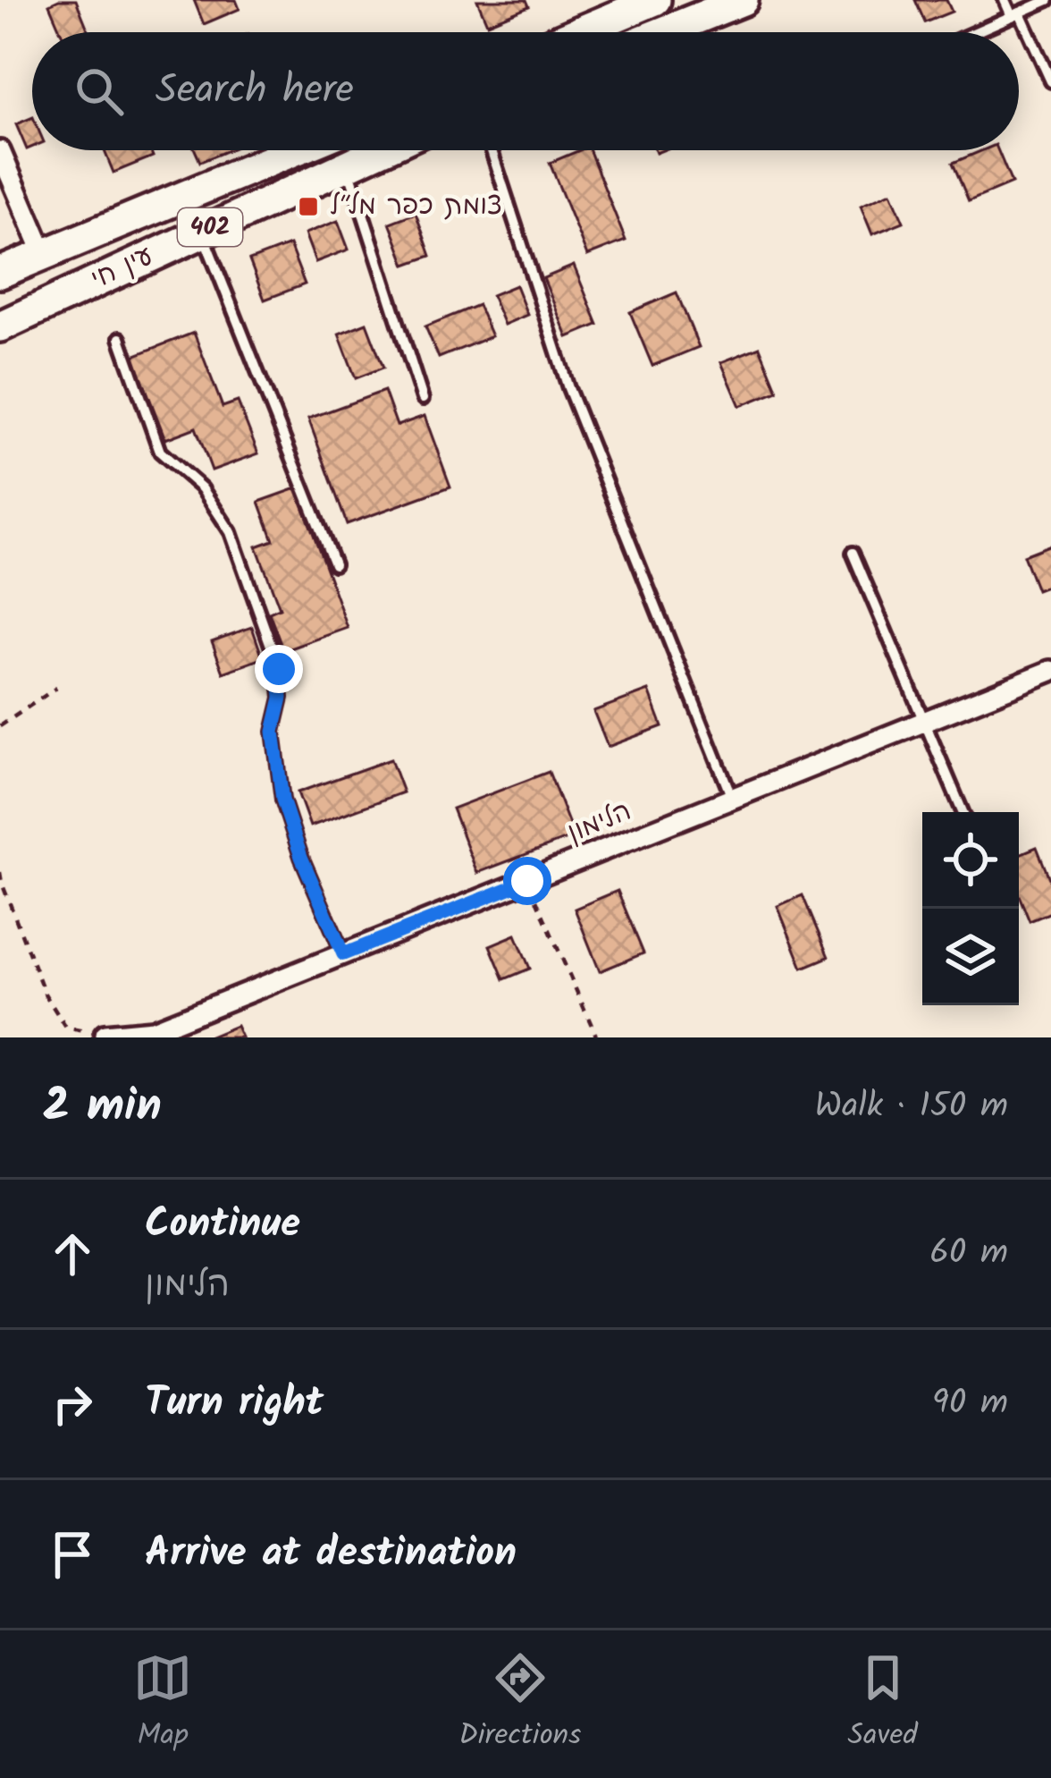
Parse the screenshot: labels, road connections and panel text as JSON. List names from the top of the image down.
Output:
{
  "streets": {
    "main road": ["402", "עין חי"],
    "street": ["הלימון"]
  },
  "places": {
    "transit": ["צומת כפר מל״ל"]
  },
  "page": {
    "search": "Search here",
    "heading": ["2 min", "Walk · 150 m"],
    "list": [
      ["Continue", "הלימון", "60 m"],
      ["Turn right", "90 m"],
      "Arrive at destination"
    ],
    "nav": ["Map", "Directions", "Saved"]
  }
}
